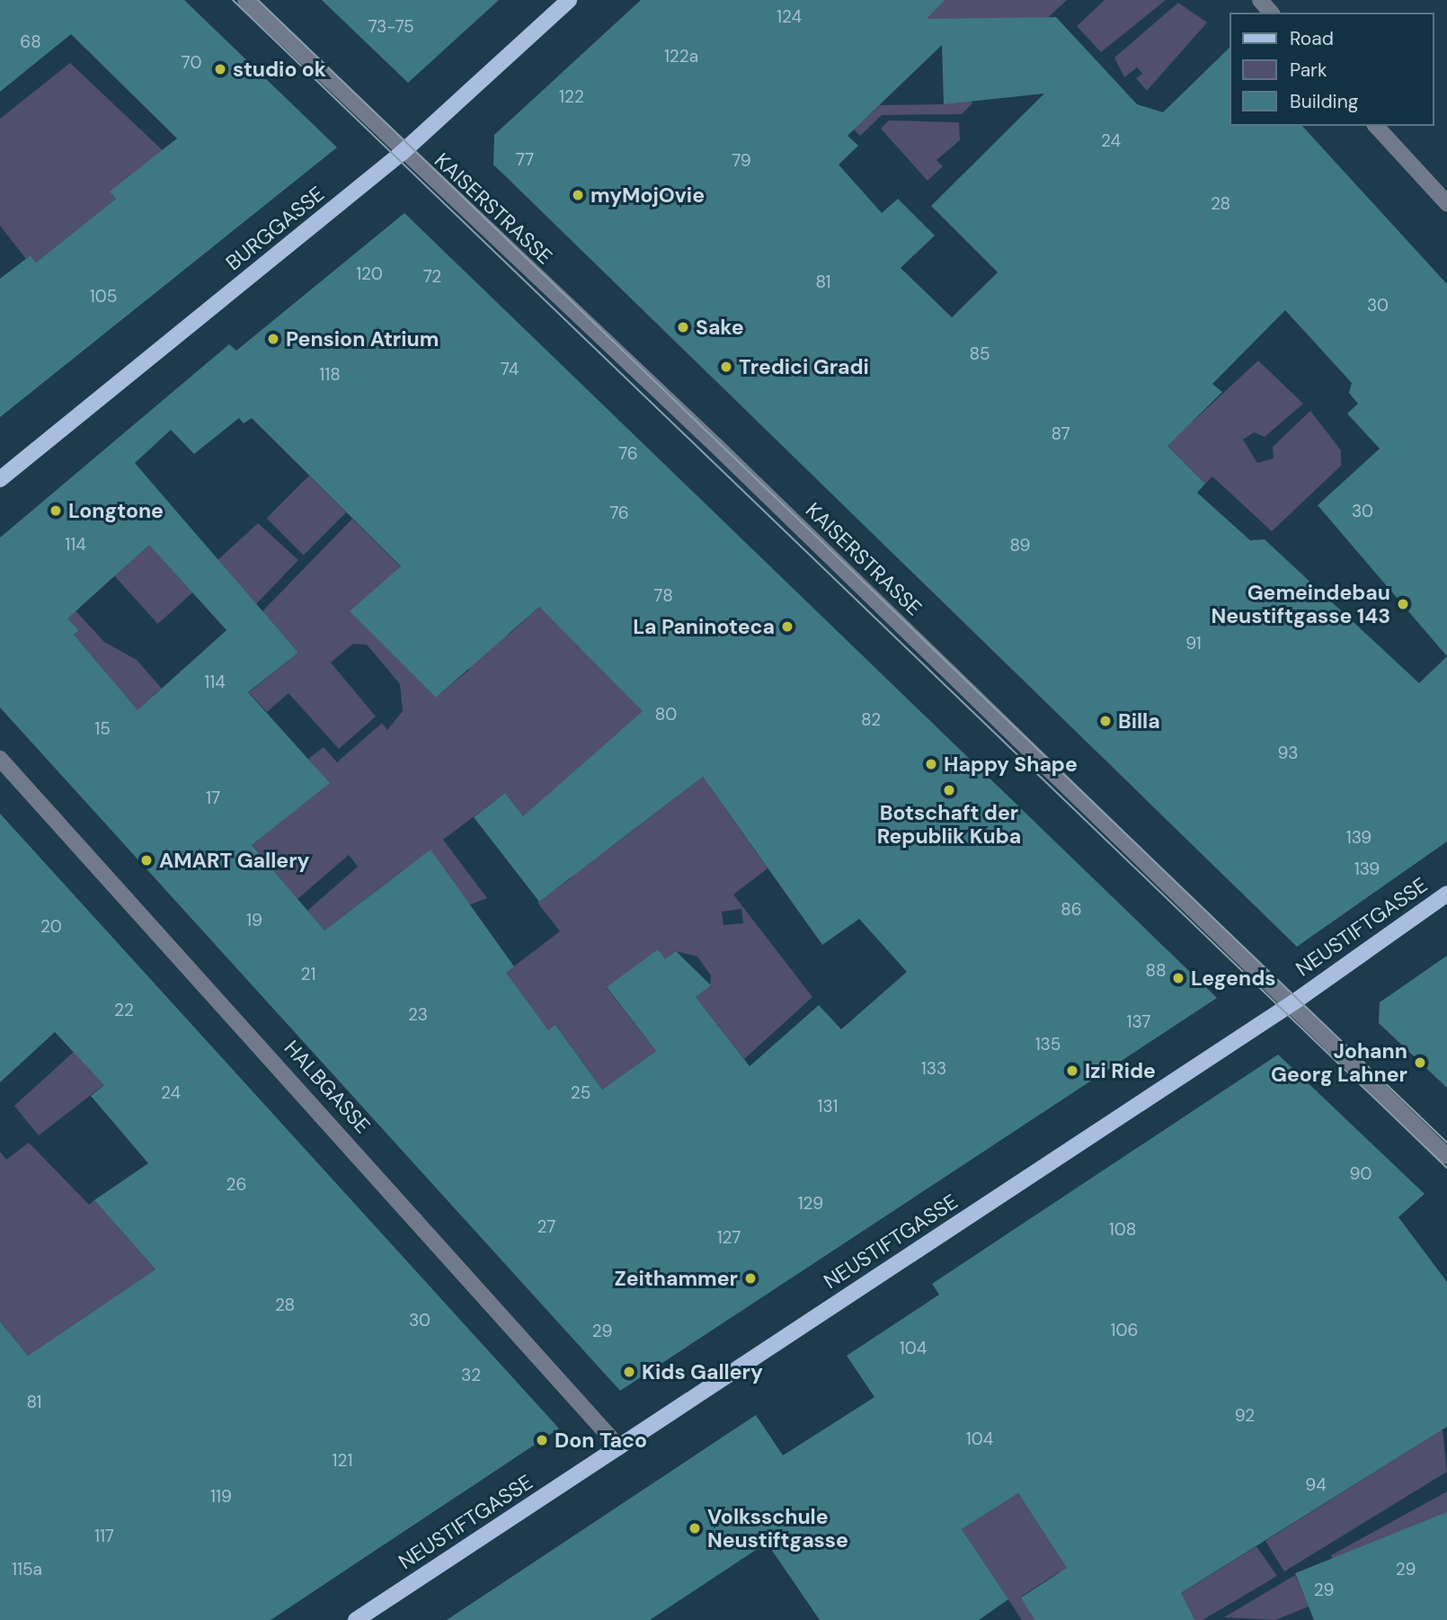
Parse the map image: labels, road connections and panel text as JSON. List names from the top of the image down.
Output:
{
  "streets": {
    "main road": ["BURGGASSE", "NEUSTIFTGASSE"],
    "street": ["KAISERSTRASSE", "HALBGASSE"]
  },
  "crossings": [
    ["KAISERSTRASSE", "BURGGASSE"],
    ["KAISERSTRASSE", "NEUSTIFTGASSE"],
    ["NEUSTIFTGASSE", "HALBGASSE"]
  ],
  "places": [
    "studio ok",
    "myMojOvie",
    "Sake",
    "Pension Atrium",
    "Tredici Gradi",
    "Longtone",
    "Gemeindebau Neustiftgasse 143",
    "La Paninoteca",
    "Billa",
    "Happy Shape",
    "Botschaft der Republik Kuba",
    "AMART Gallery",
    "Legends",
    "Johann Georg Lahner",
    "Izi Ride",
    "Zeithammer",
    "Kids Gallery",
    "Don Taco",
    "Volksschule Neustiftgasse"
  ],
  "house_numbers": [
    "124",
    "73-75",
    "68",
    "122a",
    "70",
    "122",
    "24",
    "77",
    "79",
    "28",
    "120",
    "72",
    "81",
    "105",
    "30",
    "85",
    "74",
    "118",
    "87",
    "76",
    "30",
    "76",
    "114",
    "89",
    "78",
    "91",
    "114",
    "80",
    "82",
    "15",
    "93",
    "17",
    "139",
    "139",
    "86",
    "19",
    "20",
    "88",
    "21",
    "22",
    "23",
    "137",
    "135",
    "133",
    "24",
    "25",
    "131",
    "90",
    "26",
    "129",
    "27",
    "108",
    "127",
    "28",
    "30",
    "106",
    "29",
    "104",
    "32",
    "81",
    "92",
    "104",
    "121",
    "94",
    "119",
    "117",
    "115a",
    "29",
    "29"
  ],
  "legend": ["Road", "Park", "Building"]
}
